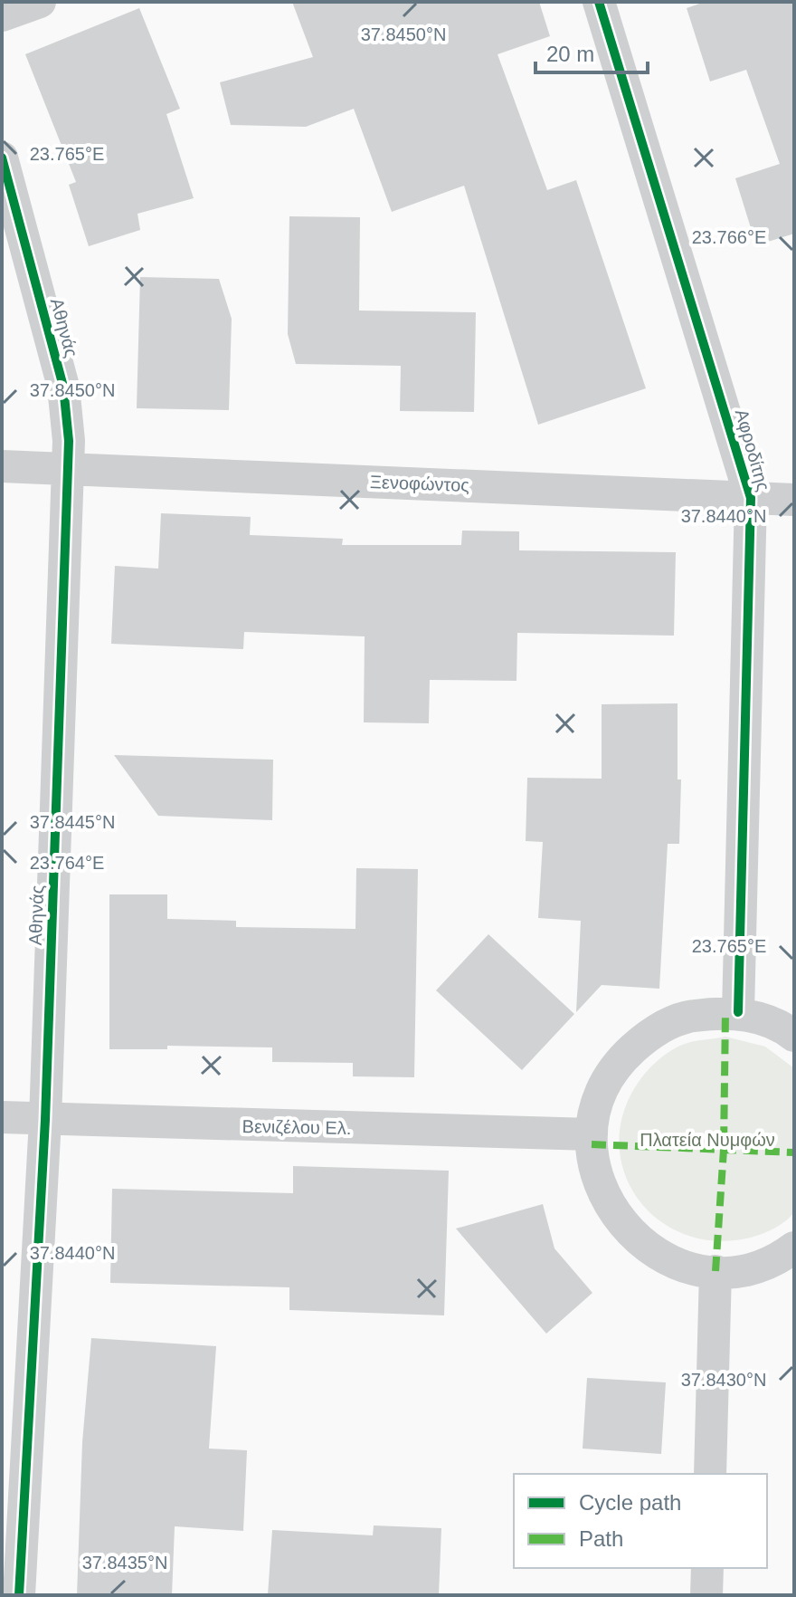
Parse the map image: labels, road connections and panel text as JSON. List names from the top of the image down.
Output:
{
  "streets": {
    "street": [
      "Αθηνάς",
      "Αφροδίτης",
      "Ξενοφώντος",
      "Βενιζέλου Ελ."
    ]
  },
  "crossings": [
    ["Αθηνάς", "Ξενοφώντος"],
    ["Αθηνάς", "Βενιζέλου Ελ."],
    ["Αφροδίτης", "Ξενοφώντος"]
  ],
  "parks": ["Πλατεία Νυμφών"],
  "legend": ["Cycle path", "Path"],
  "scale_bar": "20 m",
  "coordinates": [
    "37.8450°N",
    "23.765°E",
    "23.766°E",
    "37.8440°N",
    "37.8445°N",
    "23.764°E",
    "37.8430°N",
    "37.8435°N"
  ]
}
